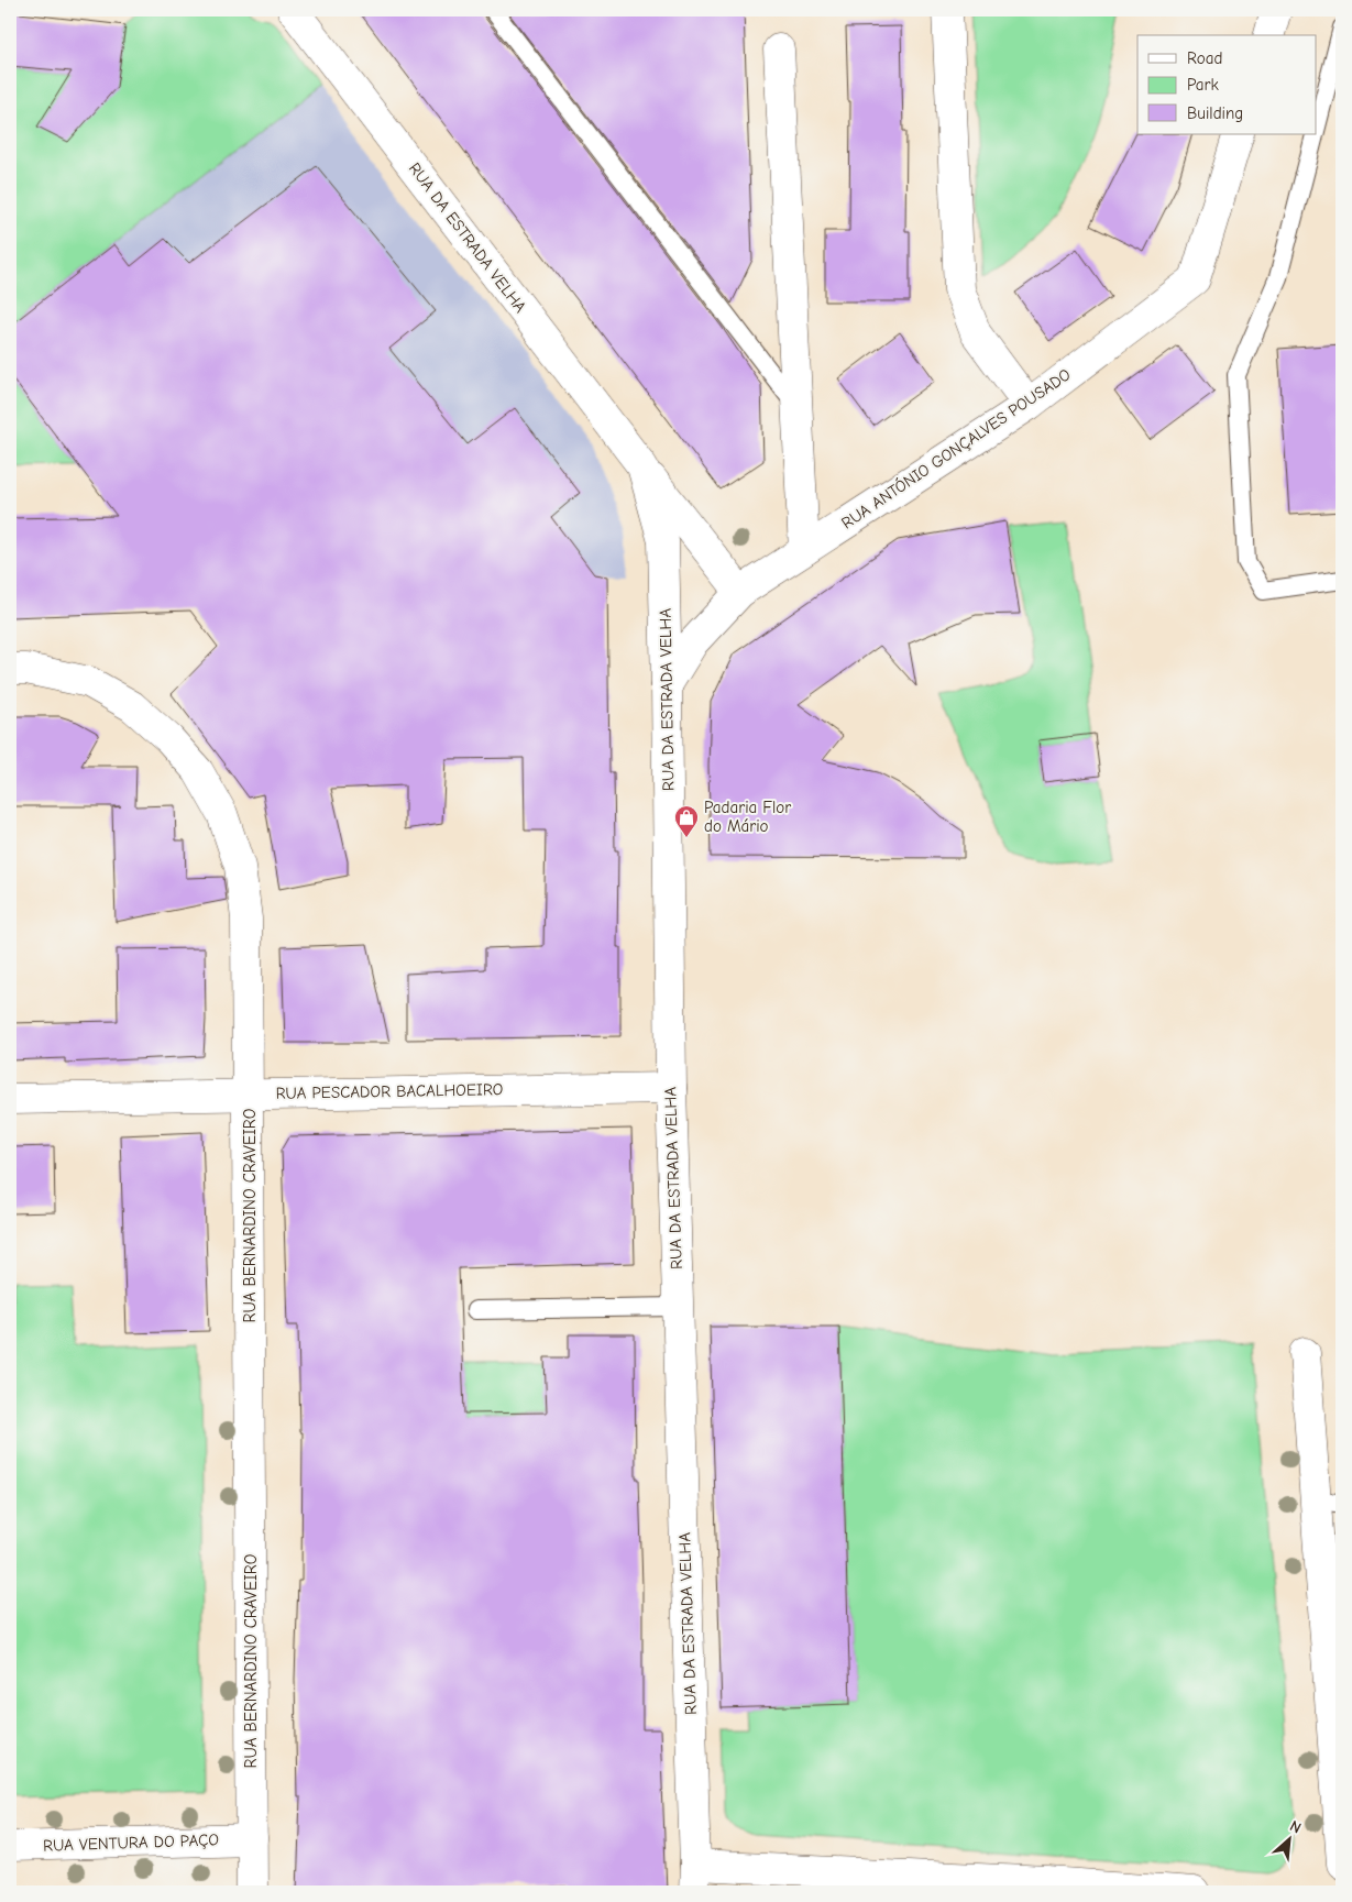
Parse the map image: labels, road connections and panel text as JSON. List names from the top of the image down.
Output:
{
  "streets": {
    "street": [
      "RUA DA ESTRADA VELHA",
      "RUA ANTÓNIO GONÇALVES POUSADO",
      "RUA PESCADOR BACALHOEIRO",
      "RUA BERNARDINO CRAVEIRO",
      "RUA VENTURA DO PAÇO"
    ]
  },
  "crossings": [
    ["RUA DA ESTRADA VELHA", "RUA ANTÓNIO GONÇALVES POUSADO"],
    ["RUA DA ESTRADA VELHA", "RUA PESCADOR BACALHOEIRO"],
    ["RUA PESCADOR BACALHOEIRO", "RUA BERNARDINO CRAVEIRO"],
    ["RUA BERNARDINO CRAVEIRO", "RUA VENTURA DO PAÇO"]
  ],
  "places": {
    "shop": ["Padaria Flor do Mário"]
  },
  "legend": ["Road", "Park", "Building"],
  "north": "top right"
}
